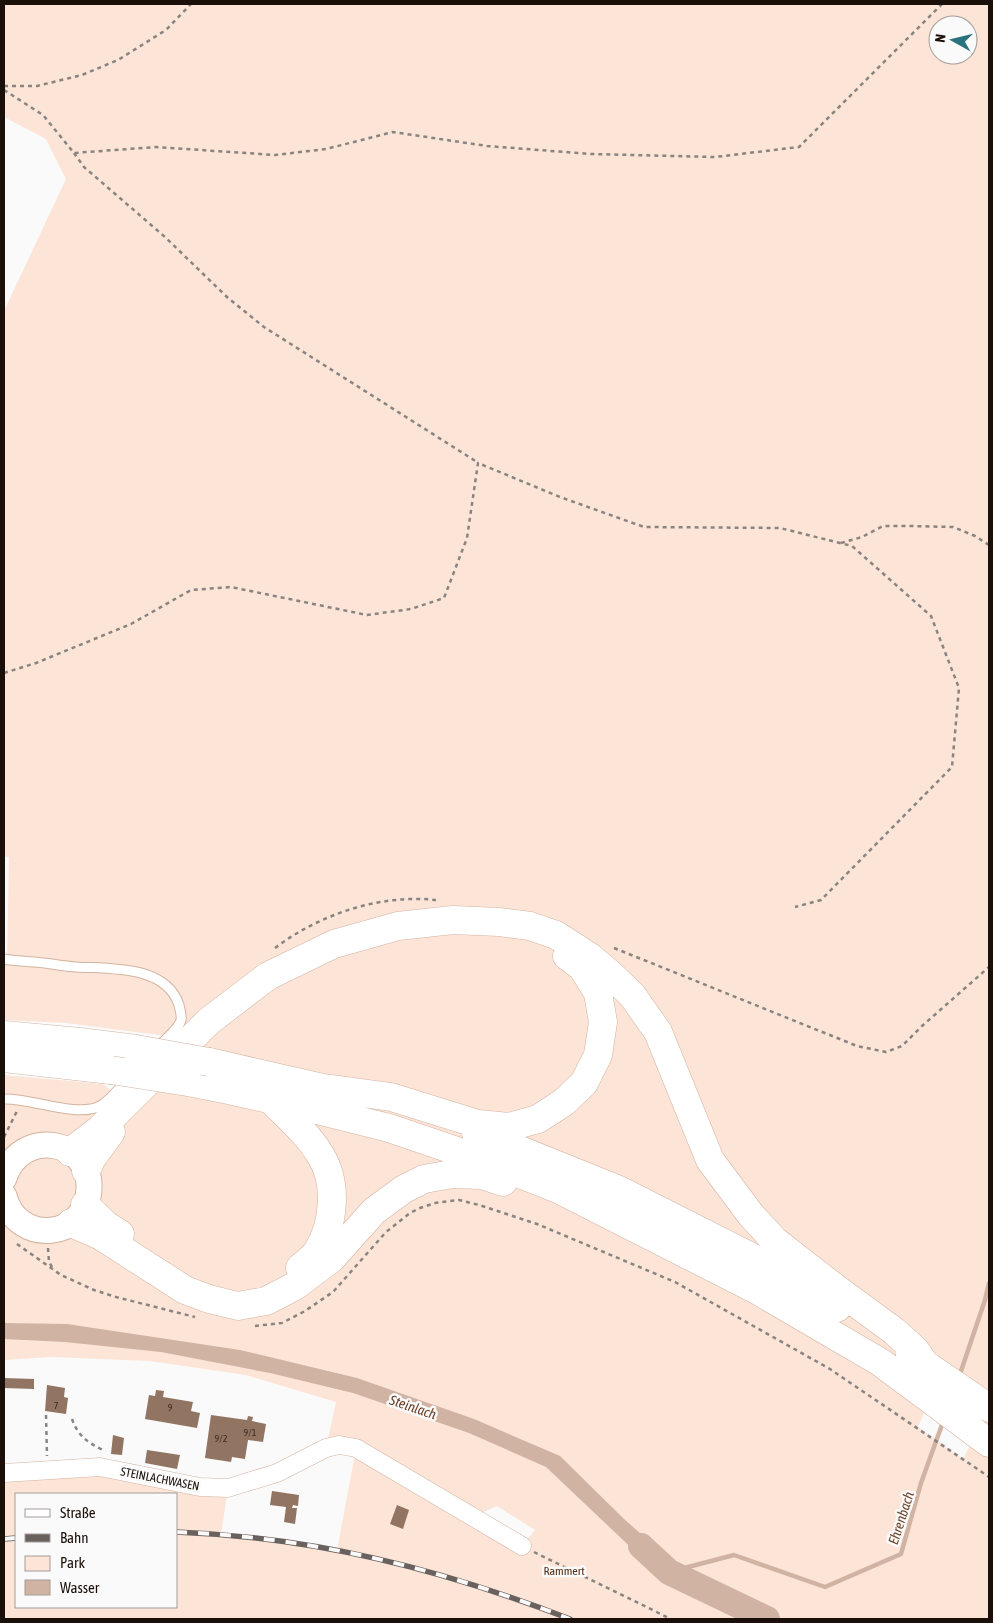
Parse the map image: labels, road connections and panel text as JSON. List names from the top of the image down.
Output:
{
  "streets": {
    "street": ["STEINLACHWASEN"]
  },
  "water": ["Steinlach", "Ehrenbach"],
  "parks": ["Rammert"],
  "house_numbers": [
    "7",
    "9",
    "9/1",
    "9/2"
  ],
  "legend": [
    "Straße",
    "Bahn",
    "Park",
    "Wasser"
  ],
  "north": "left"
}
